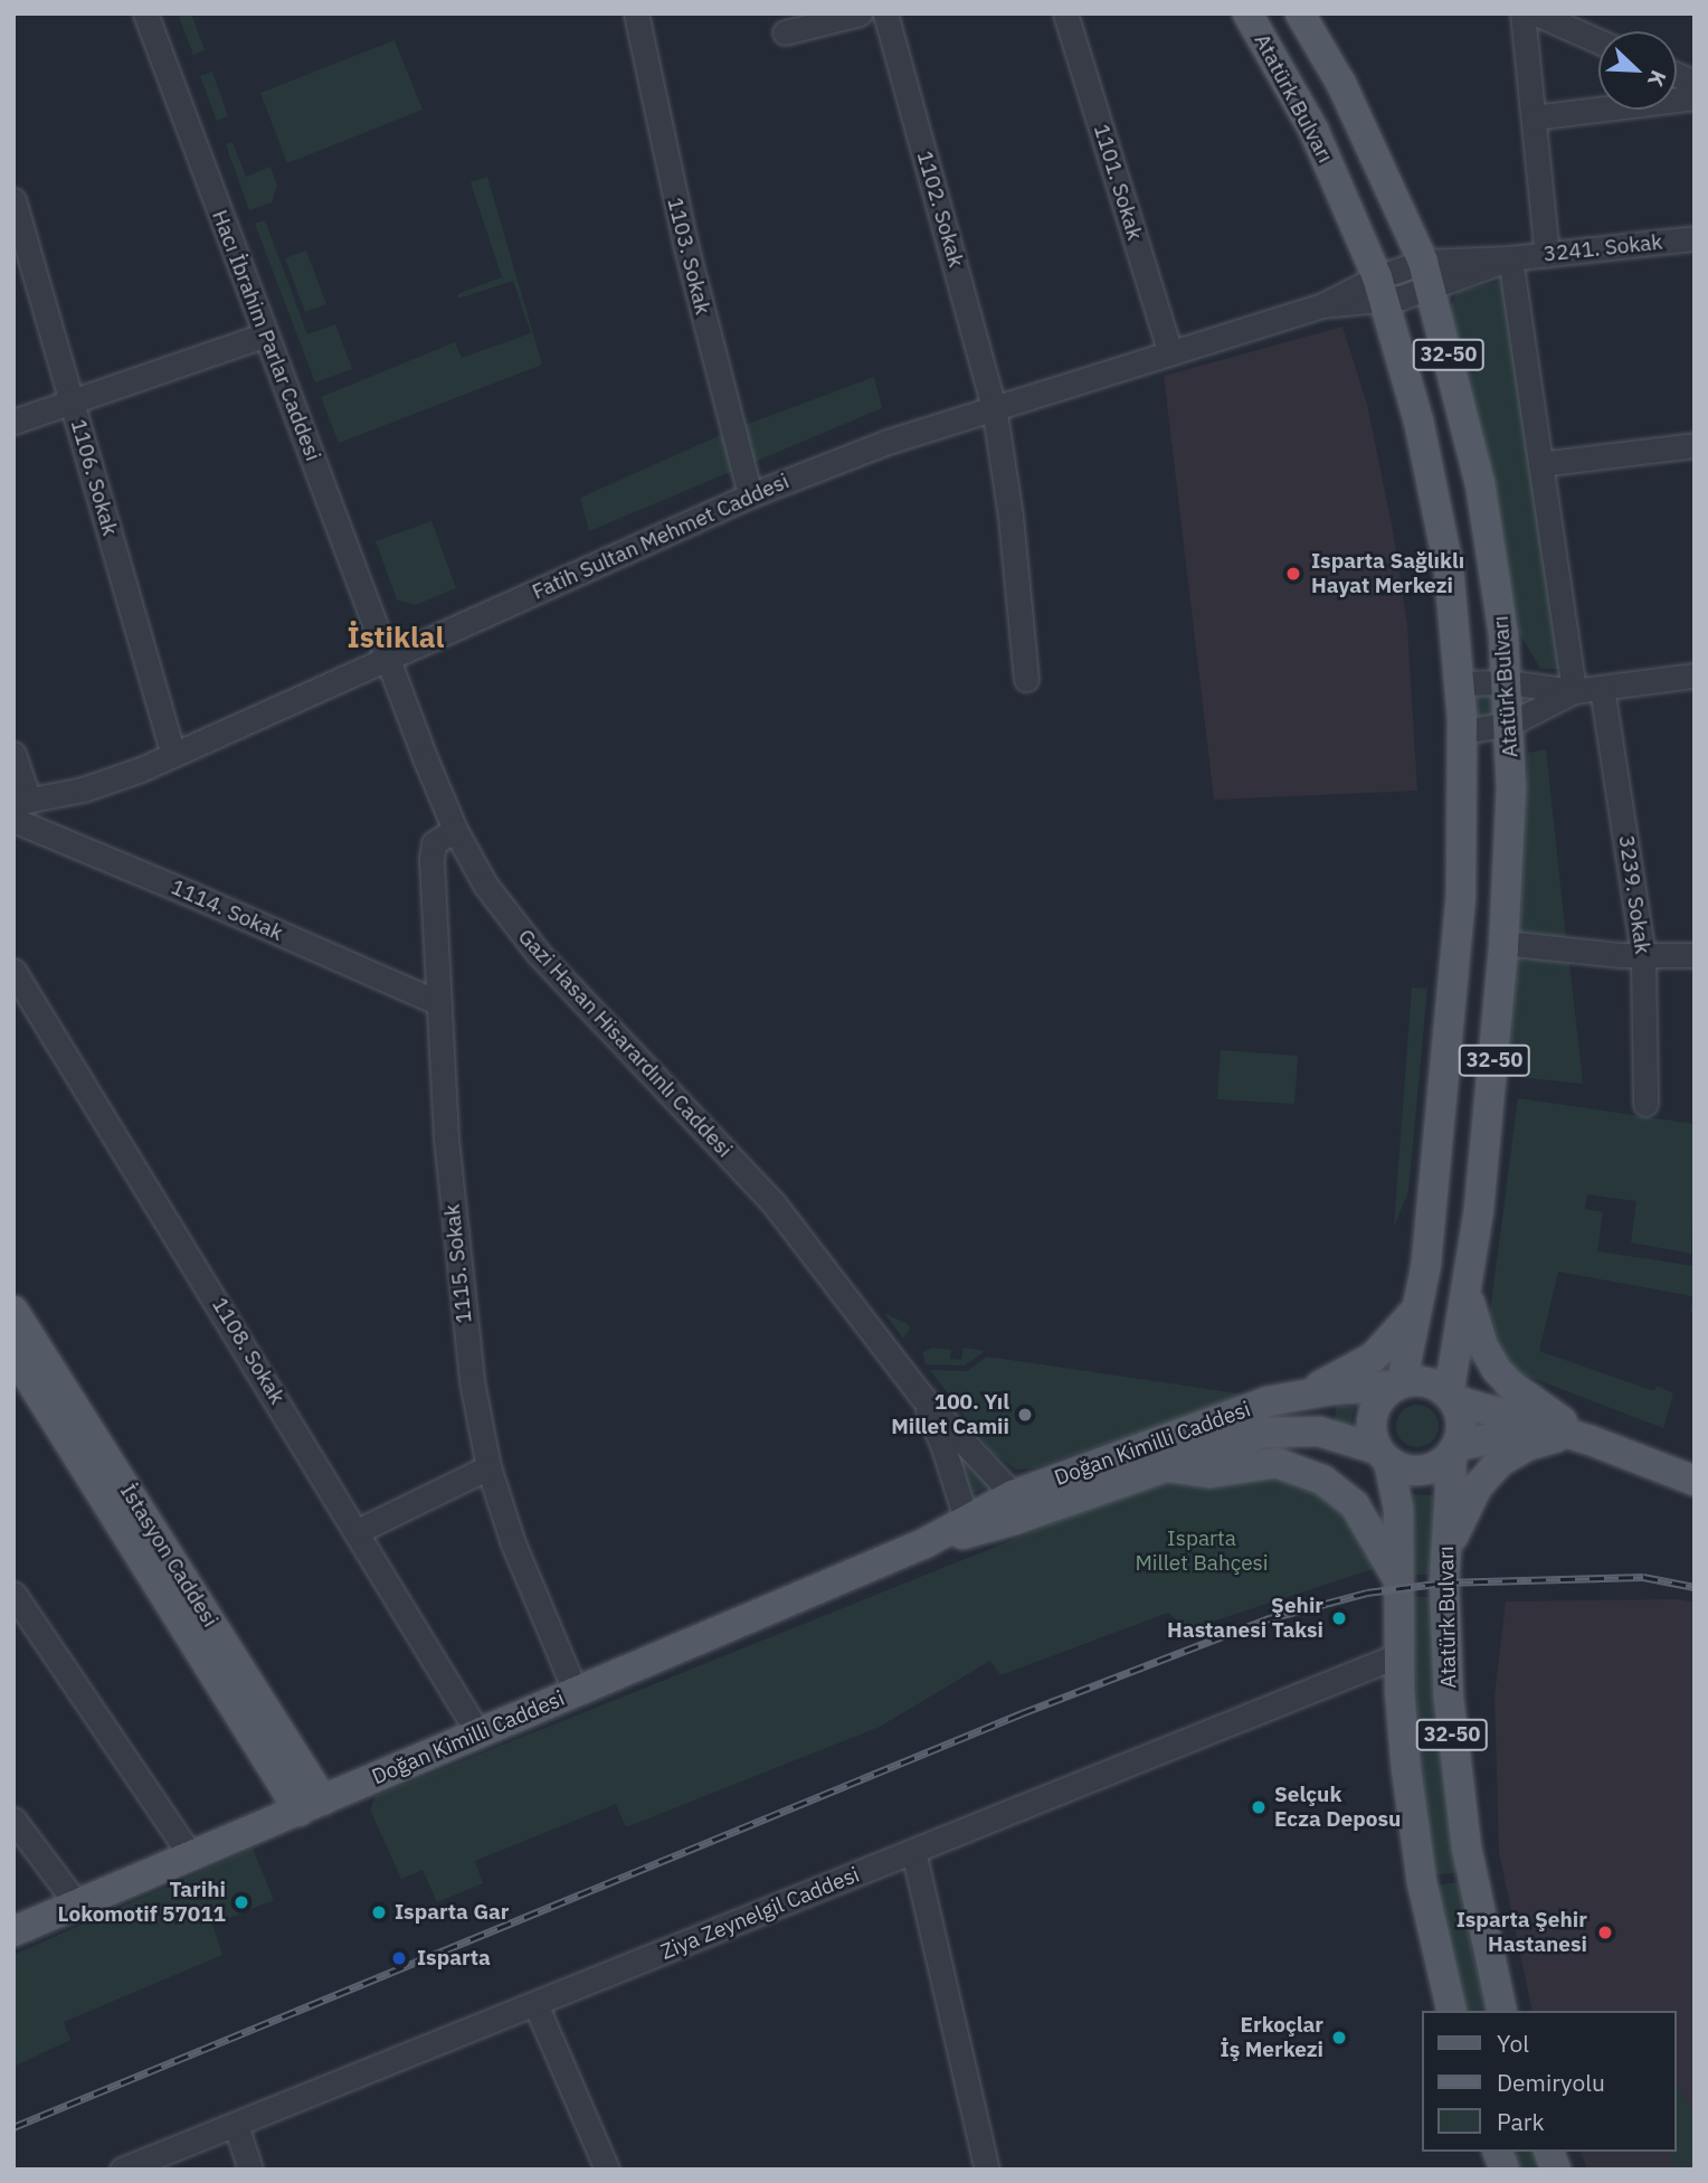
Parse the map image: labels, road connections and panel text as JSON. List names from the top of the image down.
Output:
{
  "streets": {
    "main road": [
      "Atatürk Bulvarı",
      "32-50",
      "Doğan Kimilli Caddesi",
      "İstasyon Caddesi"
    ],
    "street": [
      "1101. Sokak",
      "1102. Sokak",
      "3241. Sokak",
      "1103. Sokak",
      "Hacı İbrahim Parlar Caddesi",
      "1106. Sokak",
      "Fatih Sultan Mehmet Caddesi",
      "3239. Sokak",
      "1114. Sokak",
      "Gazi Hasan Hisarardınlı Caddesi",
      "1115. Sokak",
      "1108. Sokak",
      "Ziya Zeynelgil Caddesi"
    ]
  },
  "crossings": [
    ["Atatürk Bulvarı", "3241. Sokak"],
    ["Atatürk Bulvarı", "32-50"],
    ["Atatürk Bulvarı", "Fatih Sultan Mehmet Caddesi"],
    ["Atatürk Bulvarı", "Doğan Kimilli Caddesi"],
    ["1101. Sokak", "Fatih Sultan Mehmet Caddesi"],
    ["1102. Sokak", "Fatih Sultan Mehmet Caddesi"],
    ["3241. Sokak", "Fatih Sultan Mehmet Caddesi"],
    ["1103. Sokak", "Fatih Sultan Mehmet Caddesi"],
    ["Hacı İbrahim Parlar Caddesi", "Fatih Sultan Mehmet Caddesi"],
    ["Hacı İbrahim Parlar Caddesi", "Gazi Hasan Hisarardınlı Caddesi"],
    ["32-50", "Doğan Kimilli Caddesi"],
    ["32-50", "Ziya Zeynelgil Caddesi"],
    ["1106. Sokak", "Fatih Sultan Mehmet Caddesi"],
    ["Fatih Sultan Mehmet Caddesi", "Gazi Hasan Hisarardınlı Caddesi"],
    ["1114. Sokak", "1115. Sokak"],
    ["Gazi Hasan Hisarardınlı Caddesi", "1115. Sokak"],
    ["Gazi Hasan Hisarardınlı Caddesi", "Doğan Kimilli Caddesi"],
    ["1115. Sokak", "Doğan Kimilli Caddesi"],
    ["1108. Sokak", "Doğan Kimilli Caddesi"],
    ["Doğan Kimilli Caddesi", "İstasyon Caddesi"]
  ],
  "districts": ["İstiklal"],
  "parks": ["Isparta Millet Bahçesi"],
  "places": [
    "Isparta Sağlıklı Hayat Merkezi",
    "100. Yıl Millet Camii",
    "Şehir Hastanesi Taksi",
    "Selçuk Ecza Deposu",
    "Tarihi Lokomotif 57011",
    "Isparta Gar",
    "Isparta Şehir Hastanesi",
    "Isparta",
    "Erkoçlar İş Merkezi"
  ],
  "legend": ["Yol", "Demiryolu", "Park"],
  "north": "bottom right"
}
